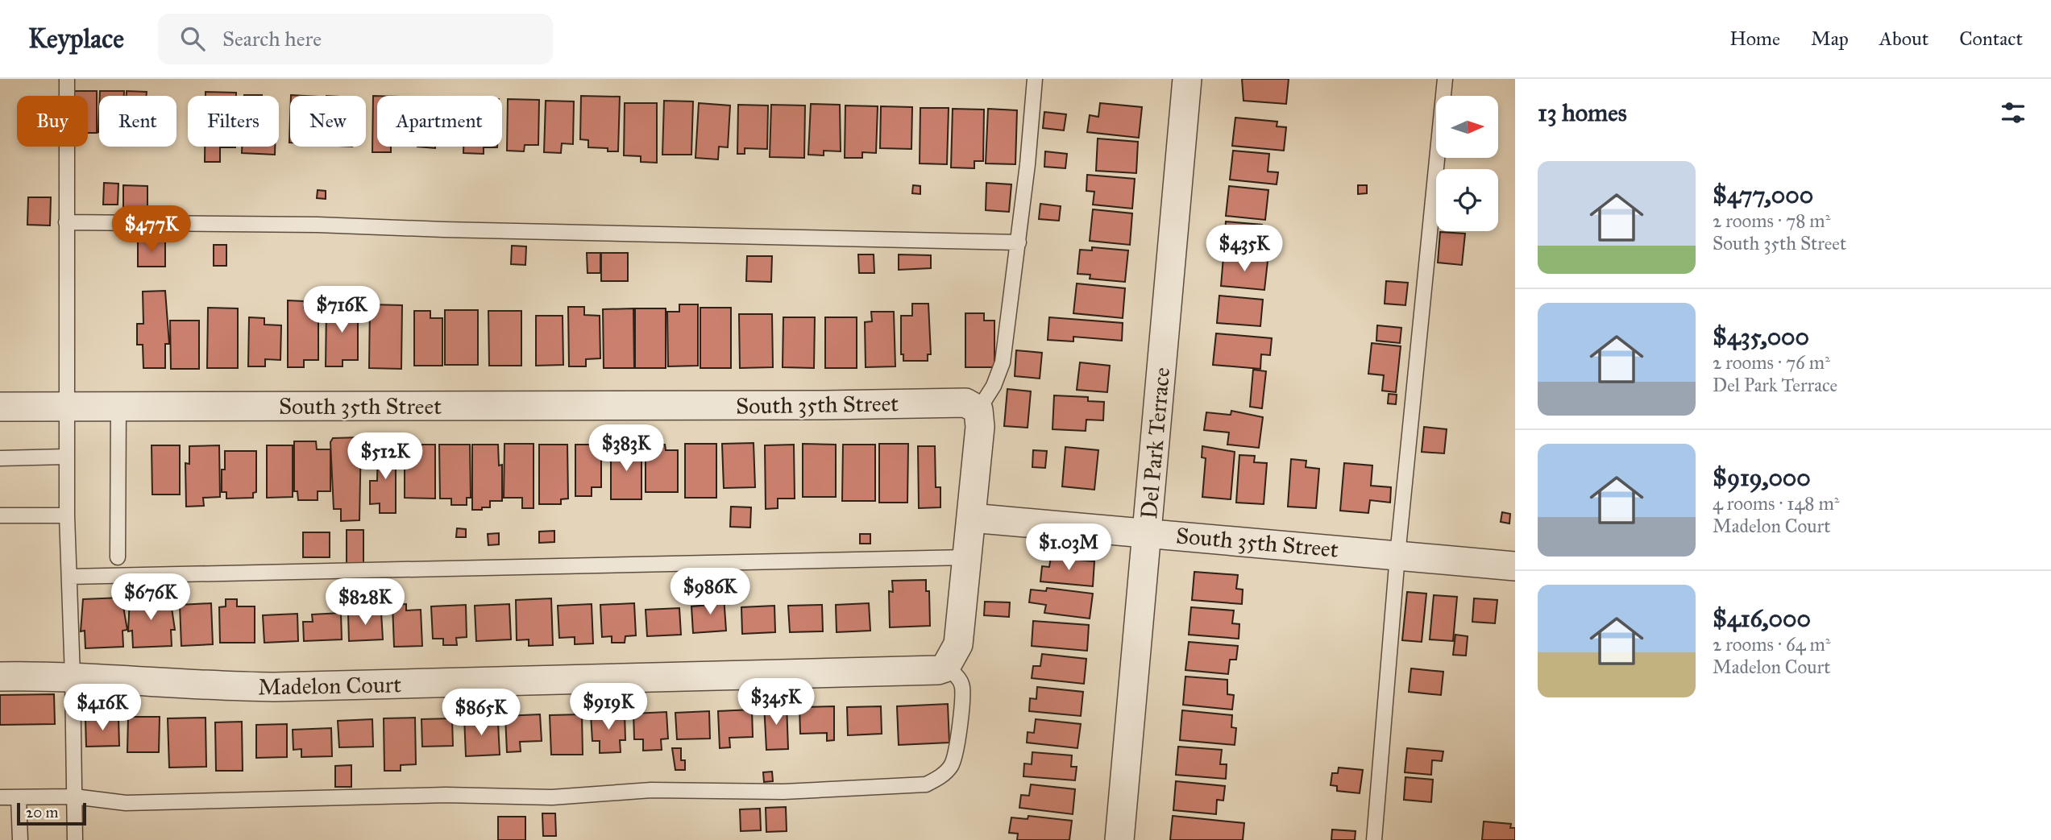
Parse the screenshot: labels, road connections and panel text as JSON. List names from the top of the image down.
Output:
{
  "streets": {
    "street": ["South 35th Street", "Del Park Terrace", "Madelon Court"]
  },
  "crossings": [
    ["South 35th Street", "Del Park Terrace"]
  ],
  "scale_bar": "20 m",
  "north": "right",
  "page": {
    "header": "Keyplace",
    "search": "Search here",
    "nav": [
      "Home",
      "Map",
      "About",
      "Contact"
    ],
    "heading": "13 homes",
    "chip": [
      "Buy",
      "Rent",
      "Filters",
      "New",
      "Apartment"
    ],
    "list": [
      {
        "name": "$477,000",
        "note": "2 rooms · 78 m² · South 35th Street"
      },
      {
        "name": "$435,000",
        "note": "2 rooms · 76 m² · Del Park Terrace"
      },
      {
        "name": "$919,000",
        "note": "4 rooms · 148 m² · Madelon Court"
      },
      {
        "name": "$416,000",
        "note": "2 rooms · 64 m² · Madelon Court"
      }
    ],
    "price": [
      "$477K",
      "$435K",
      "$716K",
      "$383K",
      "$512K",
      "$1.03M",
      "$986K",
      "$676K",
      "$828K",
      "$345K",
      "$919K",
      "$416K",
      "$865K"
    ],
    "scale": "20 m"
  }
}
